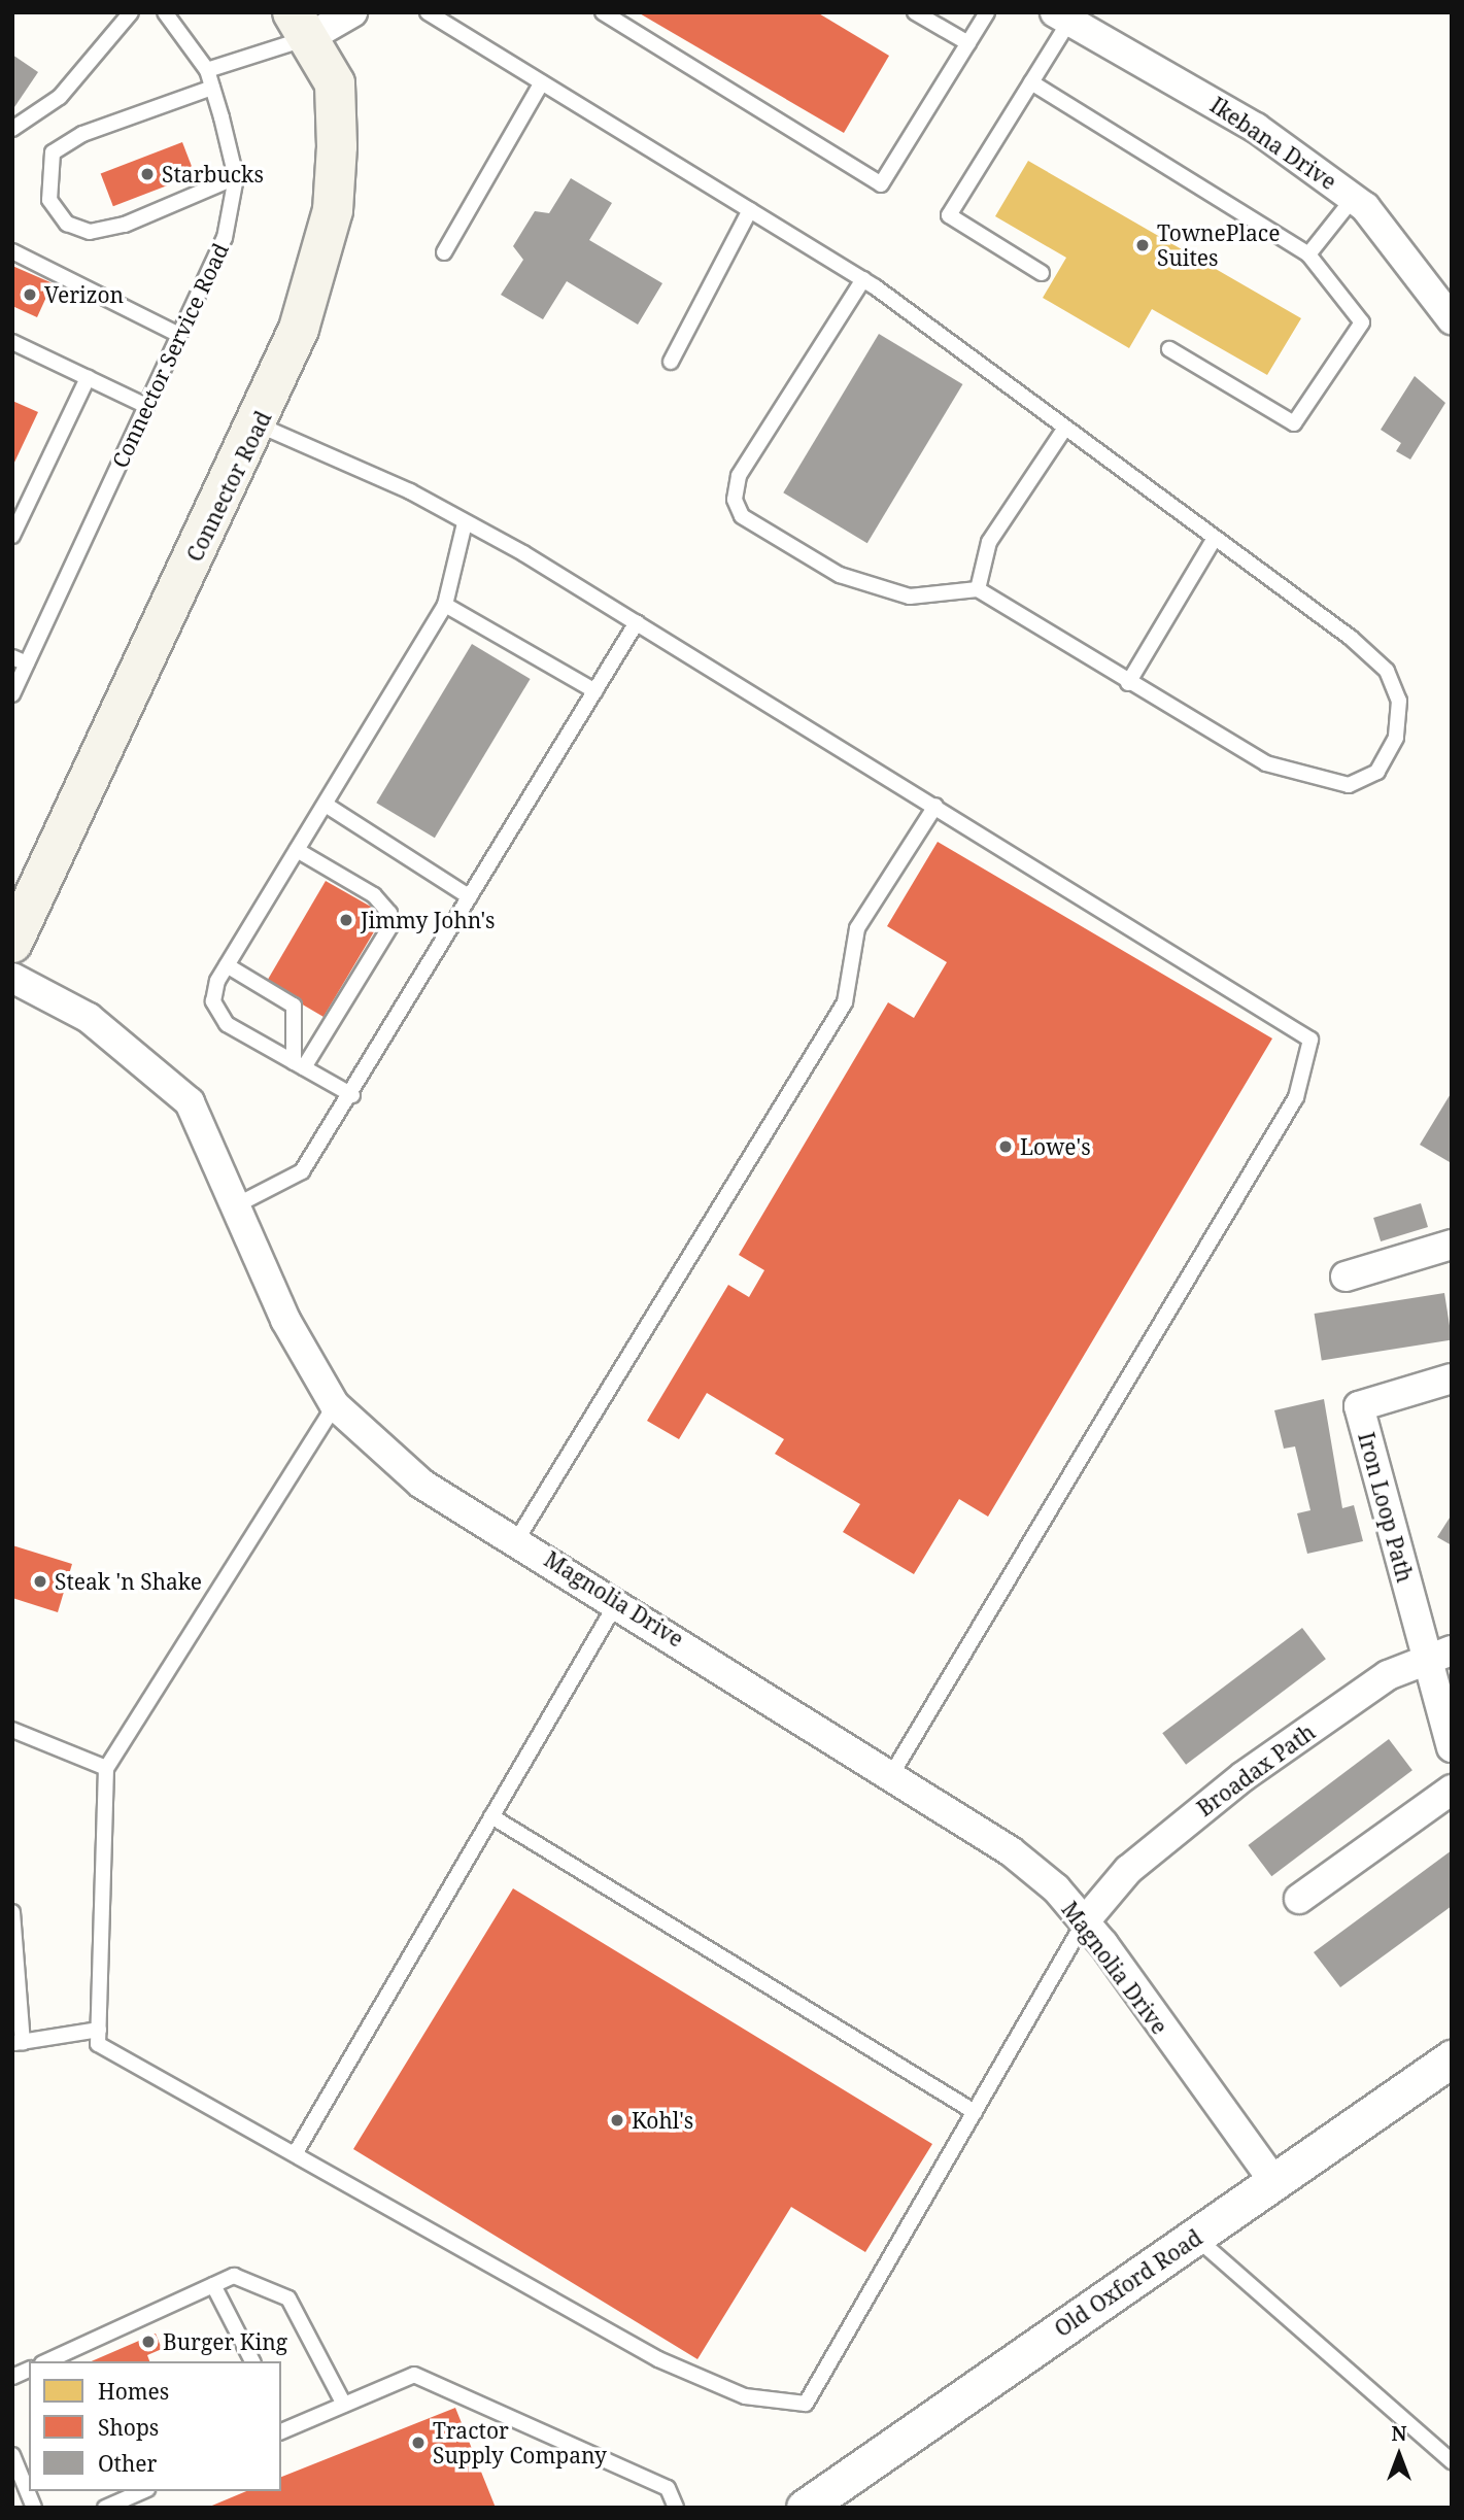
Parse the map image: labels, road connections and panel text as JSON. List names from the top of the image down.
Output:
{
  "streets": {
    "main road": ["Connector Road"],
    "street": [
      "Ikebana Drive",
      "Iron Loop Path",
      "Magnolia Drive",
      "Broadax Path",
      "Old Oxford Road"
    ],
    "lane": ["Connector Service Road"]
  },
  "crossings": [
    ["Iron Loop Path", "Broadax Path"],
    ["Magnolia Drive", "Broadax Path"],
    ["Magnolia Drive", "Old Oxford Road"]
  ],
  "places": [
    "Starbucks",
    "TownePlace Suites",
    "Verizon",
    "Jimmy John's",
    "Lowe's",
    "Steak 'n Shake",
    "Kohl's",
    "Burger King",
    "Tractor Supply Company"
  ],
  "legend": ["Homes", "Shops", "Other"],
  "north": "top"
}
